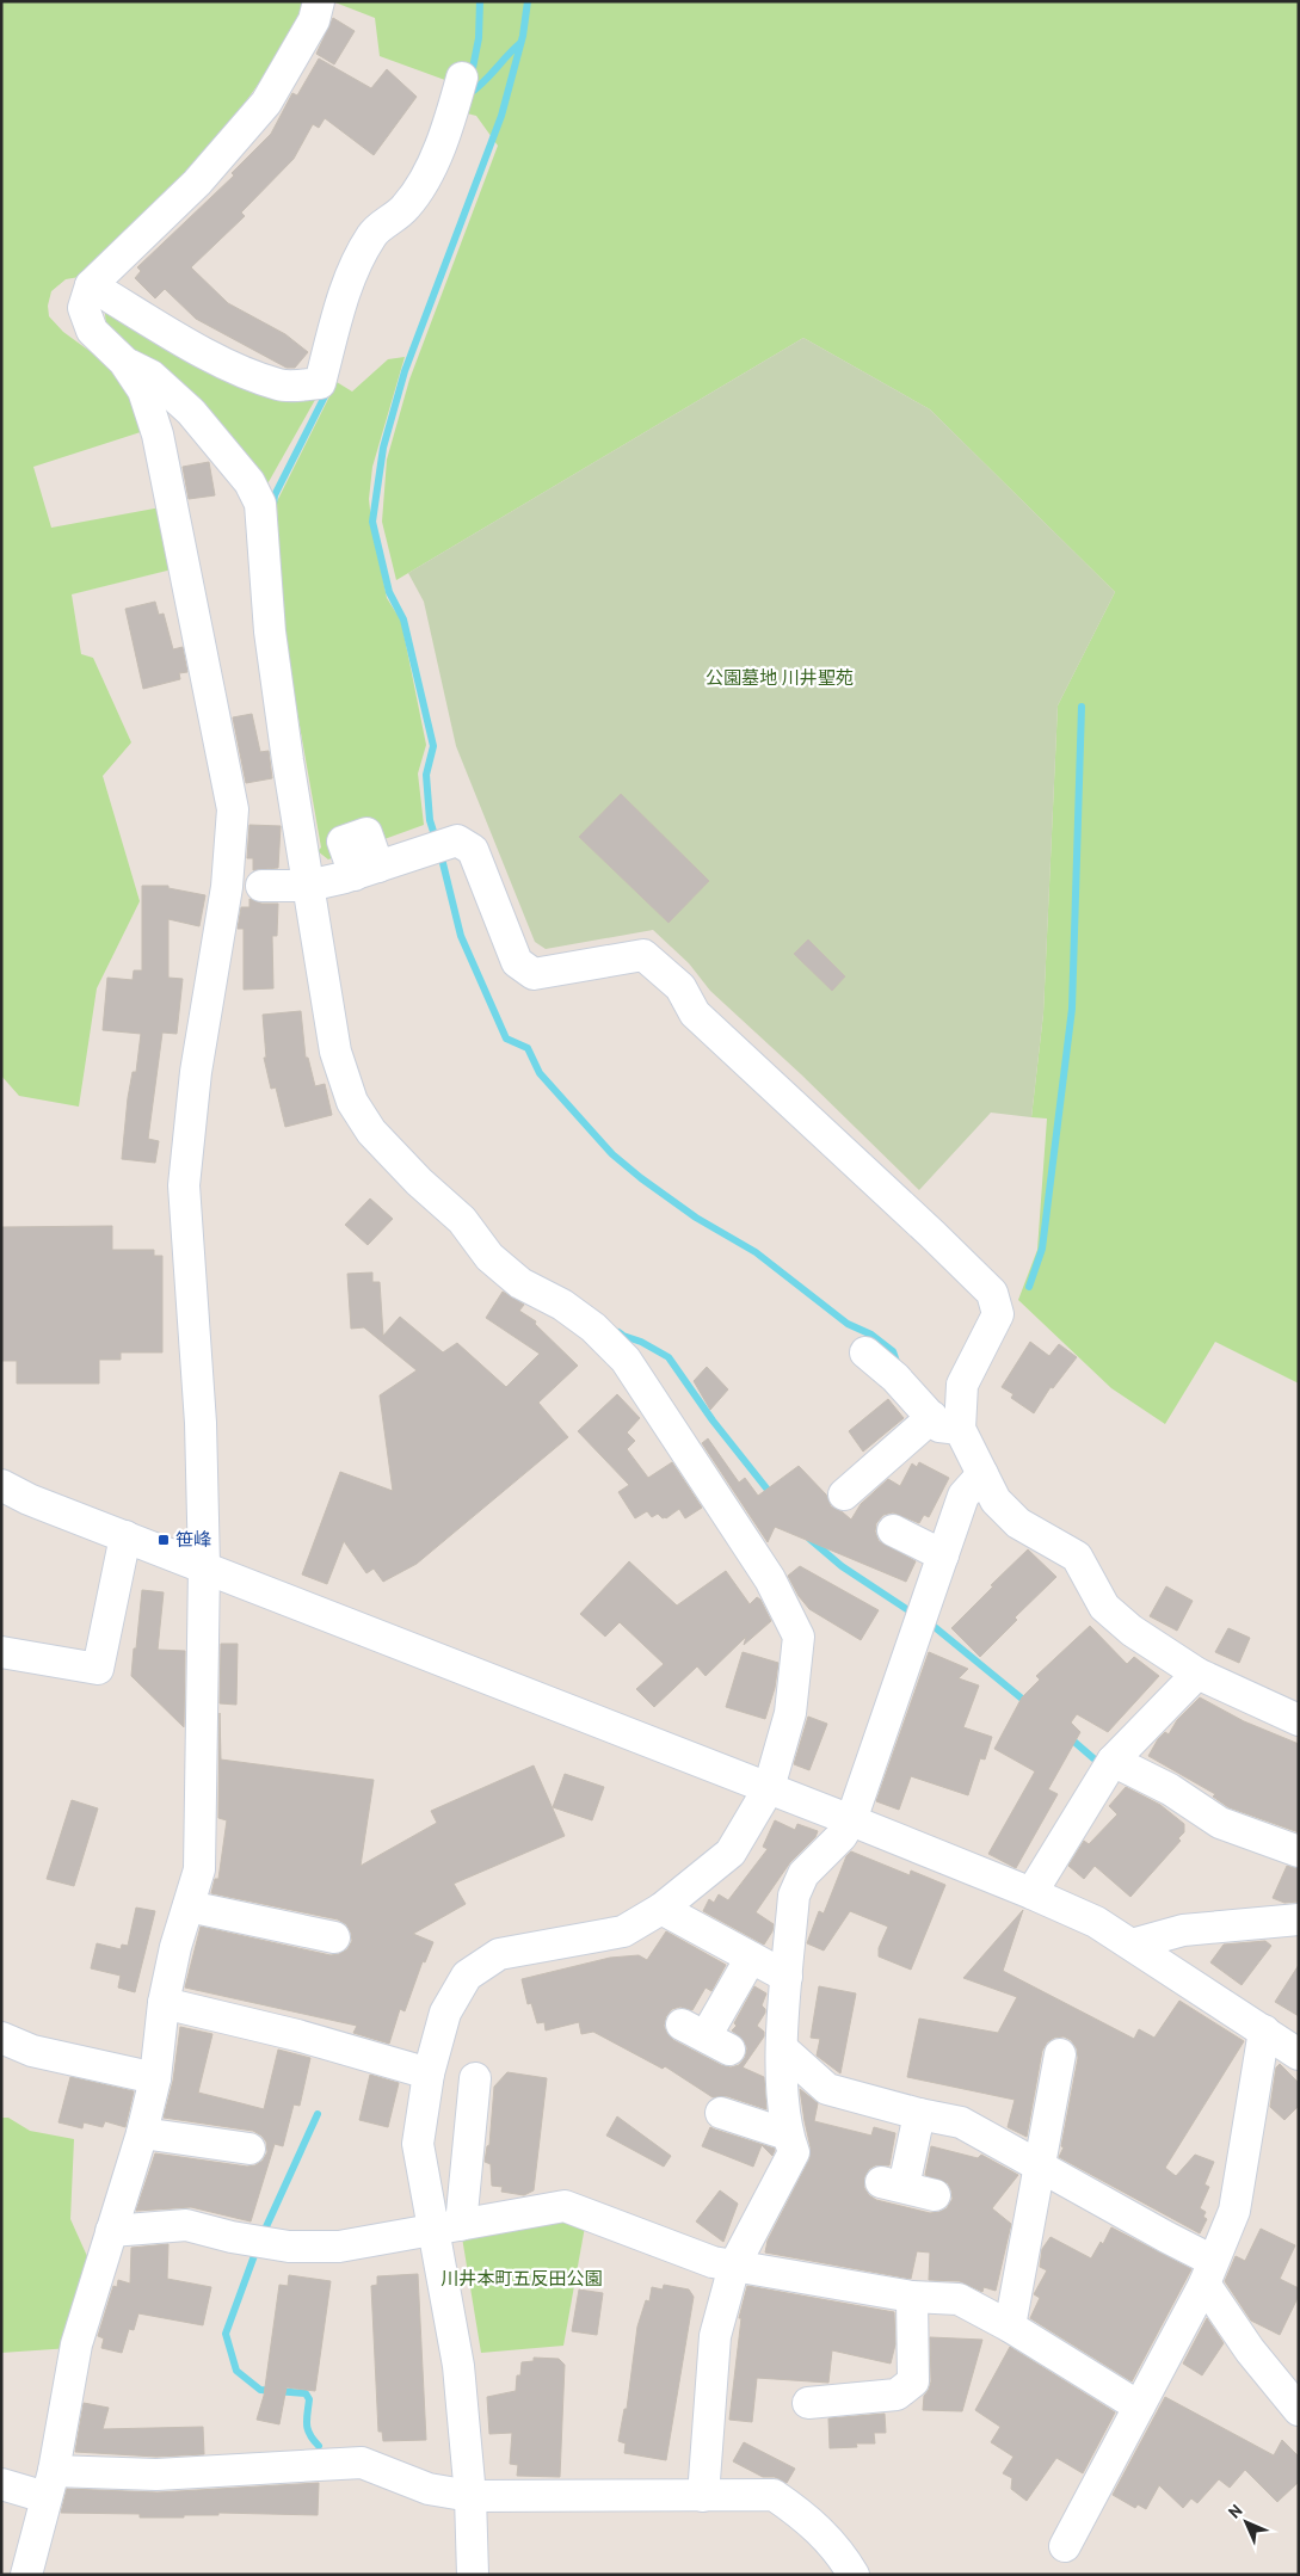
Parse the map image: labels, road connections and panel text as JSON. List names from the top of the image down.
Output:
{
  "parks": ["公園墓地 川井聖苑", "川井本町五反田公園"],
  "places": {
    "transit": ["笹峰"]
  },
  "north": "top left"
}
